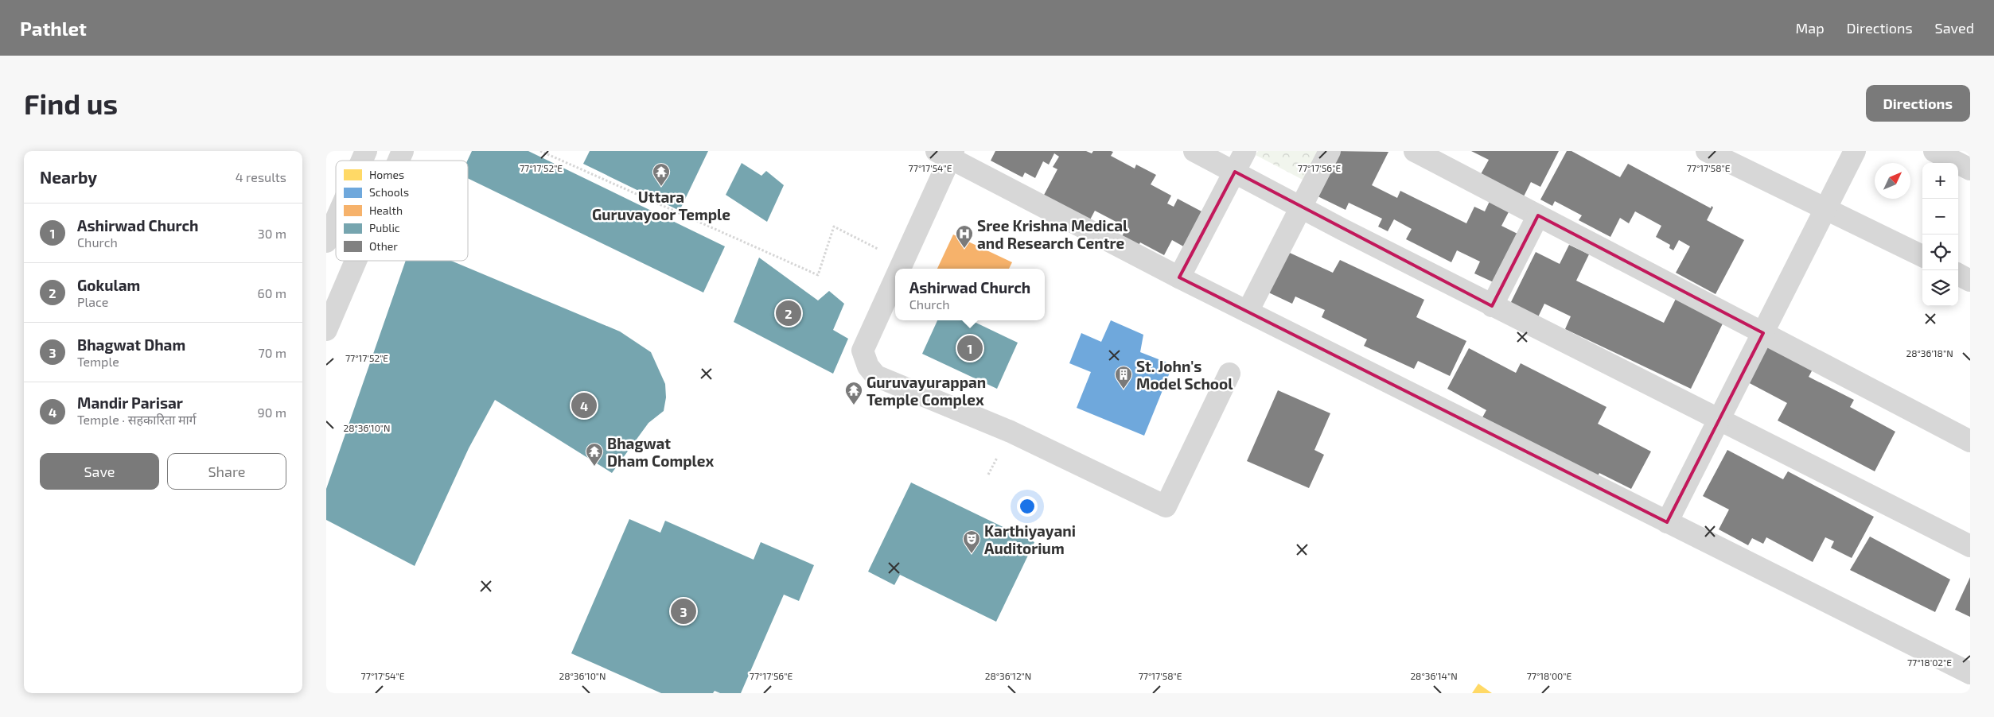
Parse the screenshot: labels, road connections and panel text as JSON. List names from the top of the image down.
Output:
{
  "places": {
    "temple": ["Uttara Guruvayoor Temple", "Guruvayurappan Temple Complex", "Bhagwat Dham Complex"],
    "hospital": ["Sree Krishna Medical and Research Centre"],
    "building": ["St. John's Model School"],
    "theatre": ["Karthiyayani Auditorium"]
  },
  "legend": [
    "Homes",
    "Schools",
    "Health",
    "Public",
    "Other"
  ],
  "north": "top right",
  "page": {
    "header": "Pathlet",
    "nav": ["Map", "Directions", "Saved"],
    "buttons": [
      "Directions",
      ["Save", "Share"]
    ],
    "title": "Find us",
    "heading": ["Nearby", "4 results"],
    "map_buttons": ["+", "−"],
    "list": [
      {
        "mark": "1",
        "name": "Ashirwad Church",
        "note": "Church",
        "value": "30 m"
      },
      {
        "mark": "2",
        "name": "Gokulam",
        "note": "Place",
        "value": "60 m"
      },
      {
        "mark": "3",
        "name": "Bhagwat Dham",
        "note": "Temple",
        "value": "70 m"
      },
      {
        "mark": "4",
        "name": "Mandir Parisar",
        "note": "Temple · सहकारिता मार्ग",
        "value": "90 m"
      }
    ],
    "popup": ["Ashirwad Church", "Church"],
    "pins": [
      "2",
      "1",
      "4",
      "3"
    ]
  },
  "coordinates": [
    "77°17'52\"E",
    "77°17'54\"E",
    "77°17'56\"E",
    "77°17'58\"E",
    "28°36'18\"N",
    "28°36'10\"N",
    "77°18'02\"E",
    "28°36'12\"N",
    "28°36'14\"N",
    "77°18'00\"E"
  ]
}
